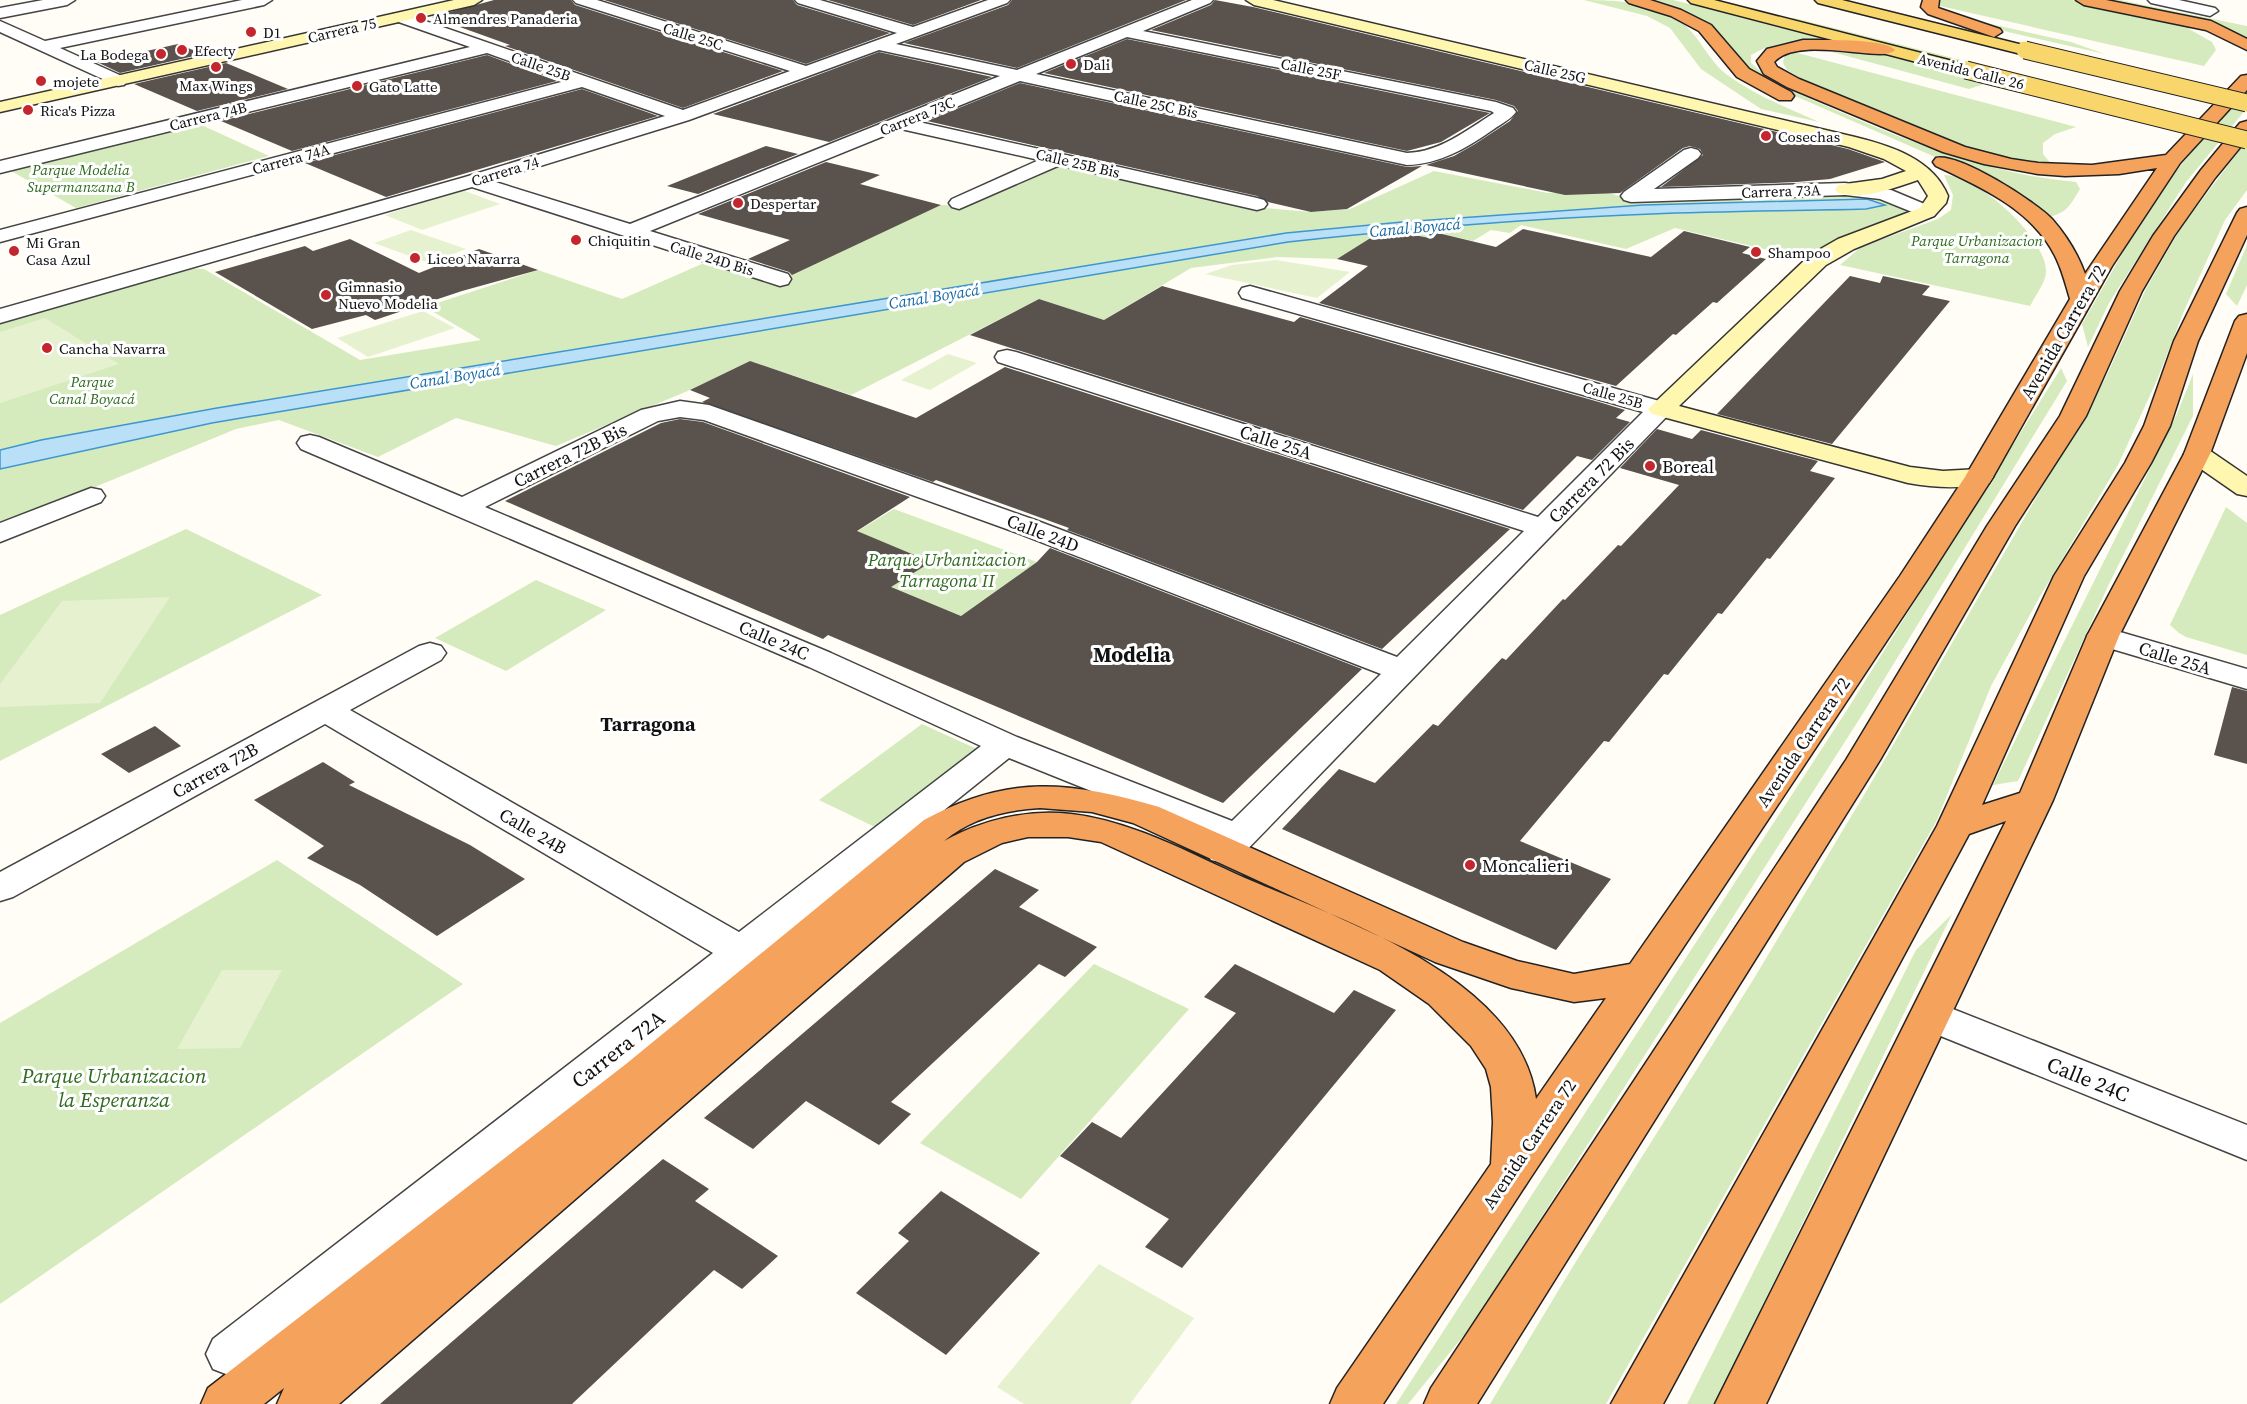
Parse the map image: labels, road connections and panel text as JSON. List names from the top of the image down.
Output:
{
  "streets": {
    "highway": ["Avenida Carrera 72"],
    "main road": ["Avenida Calle 26"],
    "street": [
      "Carrera 75",
      "Calle 25C",
      "Calle 25B",
      "Calle 25F",
      "Calle 25G",
      "Calle 25C Bis",
      "Carrera 74B",
      "Carrera 73C",
      "Carrera 74A",
      "Calle 25B Bis",
      "Carrera 74",
      "Carrera 73A",
      "Calle 24D Bis",
      "Calle 25A",
      "Carrera 72B Bis",
      "Carrera 72 Bis",
      "Calle 24D",
      "Calle 24C",
      "Carrera 72B",
      "Calle 24B",
      "Carrera 72A"
    ]
  },
  "crossings": [
    ["Carrera 75", "Calle 25B"],
    ["Calle 25C", "Carrera 74"],
    ["Calle 25B", "Carrera 74B"],
    ["Calle 25B", "Carrera 74A"],
    ["Calle 25B", "Carrera 74"],
    ["Calle 25B", "Avenida Carrera 72"],
    ["Calle 25B", "Carrera 72 Bis"],
    ["Calle 25F", "Calle 25C Bis"],
    ["Calle 25F", "Carrera 73C"],
    ["Calle 25C Bis", "Carrera 73C"],
    ["Calle 25C Bis", "Carrera 74"],
    ["Carrera 73C", "Calle 25B Bis"],
    ["Carrera 73C", "Calle 24D Bis"],
    ["Carrera 74", "Calle 24D Bis"],
    ["Carrera 73A", "Carrera 72 Bis"],
    ["Calle 25A", "Carrera 72 Bis"],
    ["Carrera 72B Bis", "Calle 24D"],
    ["Carrera 72B Bis", "Calle 24C"],
    ["Carrera 72 Bis", "Calle 24D"],
    ["Carrera 72 Bis", "Calle 24C"],
    ["Calle 24C", "Carrera 72A"],
    ["Carrera 72B", "Calle 24B"],
    ["Calle 24B", "Carrera 72A"]
  ],
  "districts": ["Modelia", "Tarragona"],
  "water": ["Canal Boyacá"],
  "parks": [
    "Parque Modelia Supermanzana B",
    "Parque Urbanizacion Tarragona",
    "Parque Canal Boyacá",
    "Parque Urbanizacion Tarragona II",
    "Parque Urbanizacion la Esperanza"
  ],
  "places": [
    "Almendres Panaderia",
    "D1",
    "Efecty",
    "La Bodega",
    "Dali",
    "Max Wings",
    "mojete",
    "Gato Latte",
    "Rica's Pizza",
    "Cosechas",
    "Despertar",
    "Chiquitin",
    "Mi Gran Casa Azul",
    "Shampoo",
    "Liceo Navarra",
    "Gimnasio Nuevo Modelia",
    "Cancha Navarra",
    "Boreal",
    "Moncalieri"
  ]
}
